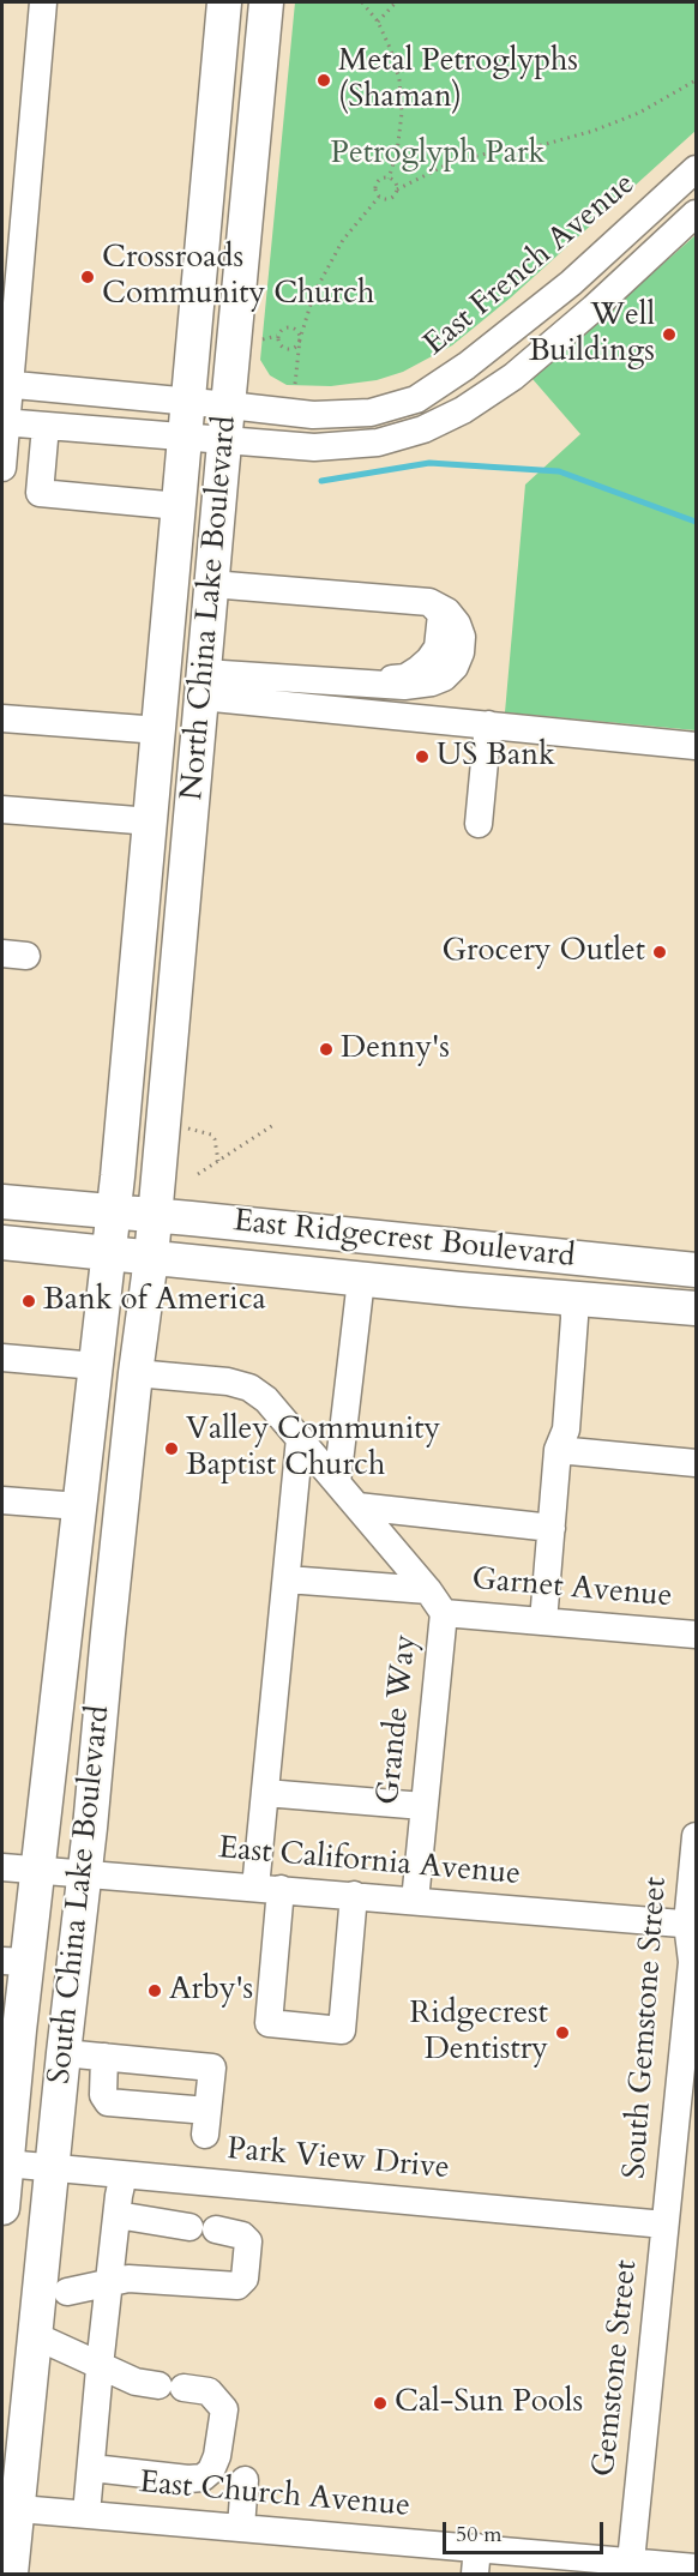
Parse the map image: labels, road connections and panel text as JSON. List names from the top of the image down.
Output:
{
  "streets": {
    "main road": ["North China Lake Boulevard", "East Ridgecrest Boulevard", "South China Lake Boulevard"],
    "street": [
      "East French Avenue",
      "Garnet Avenue",
      "Grande Way",
      "East California Avenue",
      "South Gemstone Street",
      "Park View Drive",
      "Gemstone Street",
      "East Church Avenue"
    ]
  },
  "crossings": [
    ["East French Avenue", "North China Lake Boulevard"],
    ["North China Lake Boulevard", "East Ridgecrest Boulevard"],
    ["North China Lake Boulevard", "South China Lake Boulevard"],
    ["East Ridgecrest Boulevard", "South China Lake Boulevard"],
    ["Garnet Avenue", "Grande Way"],
    ["Grande Way", "East California Avenue"],
    ["Grande Way", "South China Lake Boulevard"],
    ["East California Avenue", "South China Lake Boulevard"],
    ["East California Avenue", "South Gemstone Street"],
    ["South China Lake Boulevard", "Park View Drive"],
    ["South China Lake Boulevard", "East Church Avenue"],
    ["South Gemstone Street", "Park View Drive"],
    ["South Gemstone Street", "Gemstone Street"],
    ["Park View Drive", "Gemstone Street"],
    ["Gemstone Street", "East Church Avenue"]
  ],
  "parks": ["Petroglyph Park"],
  "places": [
    "Metal Petroglyphs (Shaman)",
    "Crossroads Community Church",
    "Well Buildings",
    "US Bank",
    "Grocery Outlet",
    "Denny's",
    "Bank of America",
    "Valley Community Baptist Church",
    "Arby's",
    "Ridgecrest Dentistry",
    "Cal-Sun Pools"
  ],
  "scale_bar": "50 m"
}
